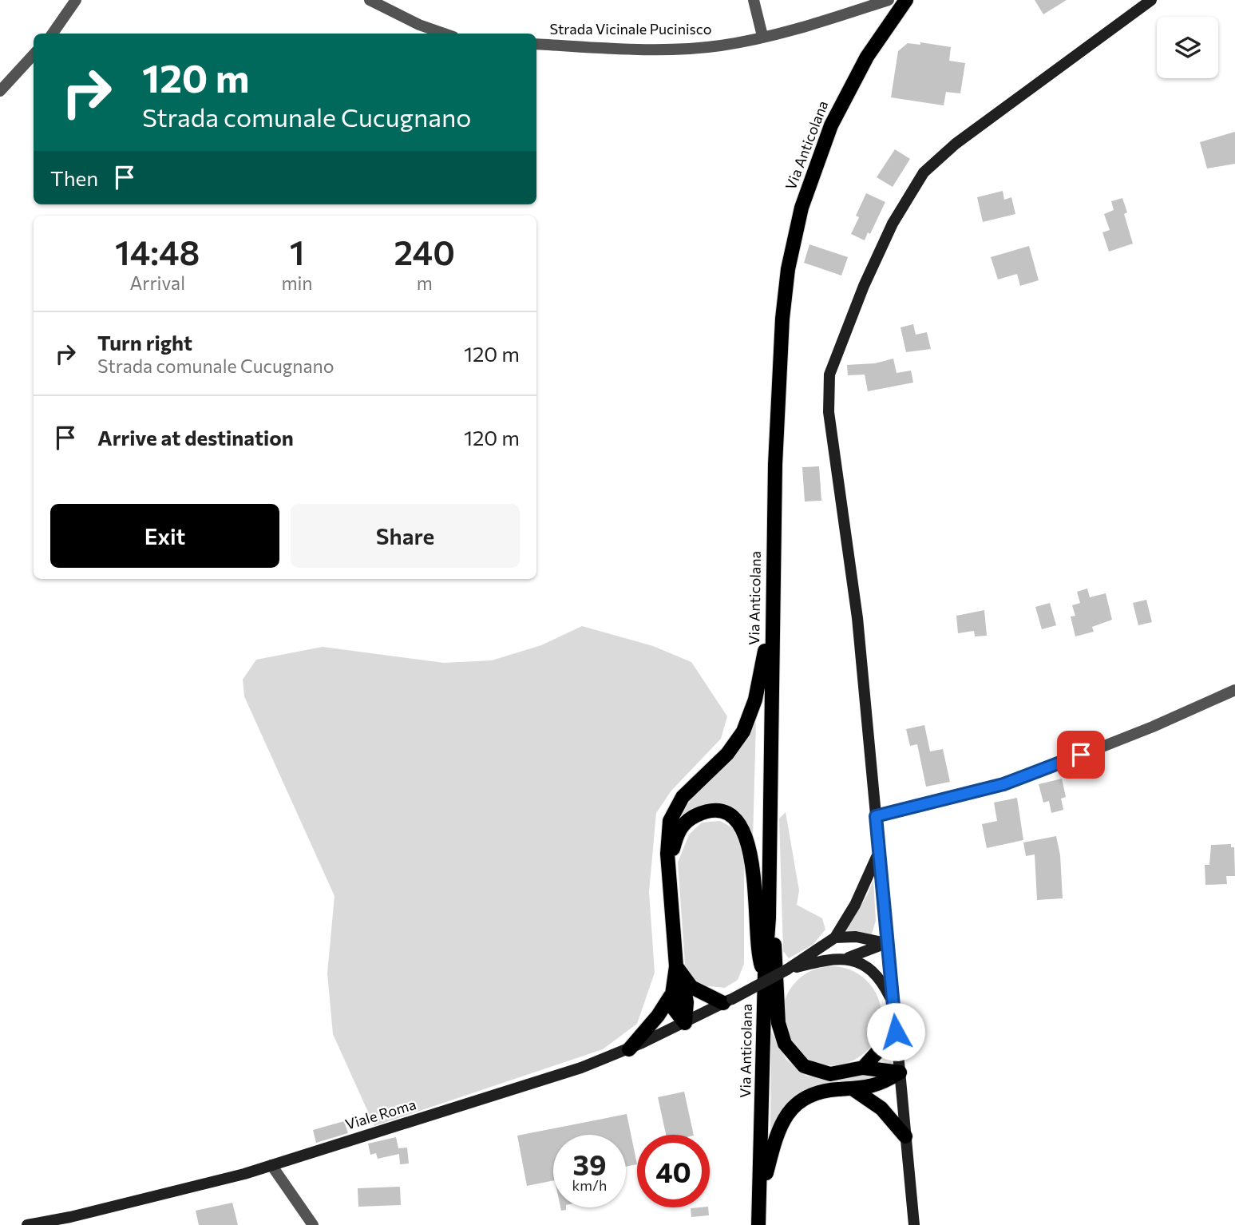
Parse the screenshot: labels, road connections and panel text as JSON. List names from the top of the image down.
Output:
{
  "streets": {
    "main road": ["Via Anticolana"],
    "street": ["Strada Vicinale Pucinisco", "Viale Roma"]
  },
  "page": {
    "turn": ["120 m", "Strada comunale Cucugnano"],
    "then": "Then",
    "eta": [
      "14:48",
      "Arrival",
      "1",
      "min",
      "240",
      "m"
    ],
    "list": [
      {
        "name": "Turn right",
        "note": "Strada comunale Cucugnano",
        "value": "120 m"
      },
      {
        "name": "Arrive at destination",
        "value": "120 m"
      }
    ],
    "buttons": ["Exit", "Share"],
    "speed": "39 km/h",
    "limit": "40"
  }
}
